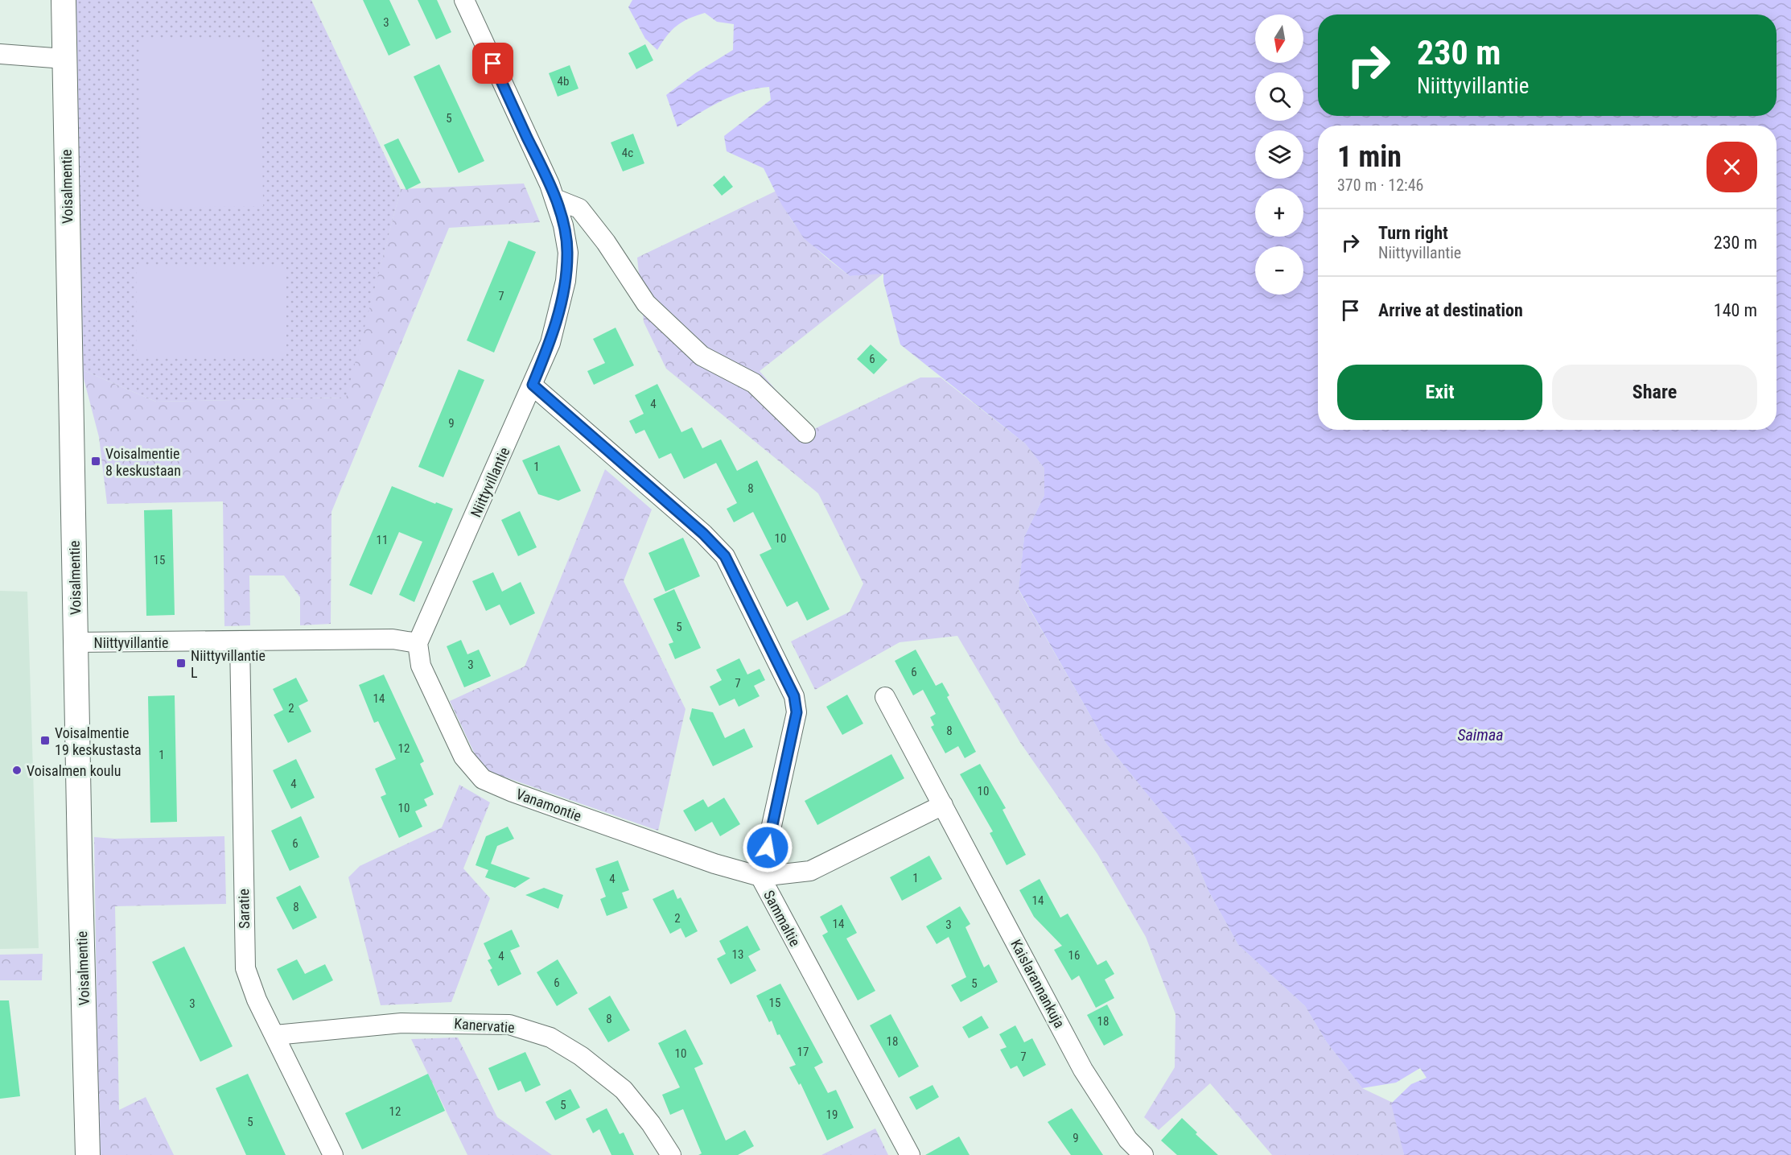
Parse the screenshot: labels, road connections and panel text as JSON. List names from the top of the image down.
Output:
{
  "streets": {
    "street": [
      "Voisalmentie",
      "Niittyvillantie",
      "Vanamontie",
      "Saratie",
      "Sammaltie",
      "Kaislarannankuja",
      "Kanervatie"
    ]
  },
  "crossings": [
    ["Voisalmentie", "Niittyvillantie"],
    ["Niittyvillantie", "Vanamontie"],
    ["Niittyvillantie", "Saratie"],
    ["Niittyvillantie", "Sammaltie"],
    ["Vanamontie", "Sammaltie"],
    ["Saratie", "Kanervatie"]
  ],
  "water": ["Saimaa"],
  "places": {
    "transit": ["Voisalmentie 8 keskustaan", "Niittyvillantie L", "Voisalmentie 19 keskustasta"],
    "other": ["Voisalmen koulu"]
  },
  "house_numbers": [
    "3",
    "4b",
    "5",
    "4c",
    "7",
    "6",
    "4",
    "9",
    "1",
    "8",
    "10",
    "11",
    "15",
    "5",
    "3",
    "6",
    "7",
    "14",
    "2",
    "8",
    "12",
    "1",
    "4",
    "10",
    "10",
    "6",
    "1",
    "4",
    "14",
    "8",
    "2",
    "14",
    "3",
    "13",
    "16",
    "4",
    "6",
    "5",
    "15",
    "3",
    "8",
    "18",
    "18",
    "17",
    "10",
    "7",
    "5",
    "12",
    "19",
    "5",
    "9"
  ],
  "north": "bottom",
  "page": {
    "map_buttons": ["+", "−"],
    "turn": ["230 m", "Niittyvillantie"],
    "heading": ["1 min", "370 m · 12:46"],
    "list": [
      {
        "name": "Turn right",
        "note": "Niittyvillantie",
        "value": "230 m"
      },
      {
        "name": "Arrive at destination",
        "value": "140 m"
      }
    ],
    "buttons": ["Exit", "Share"]
  }
}
